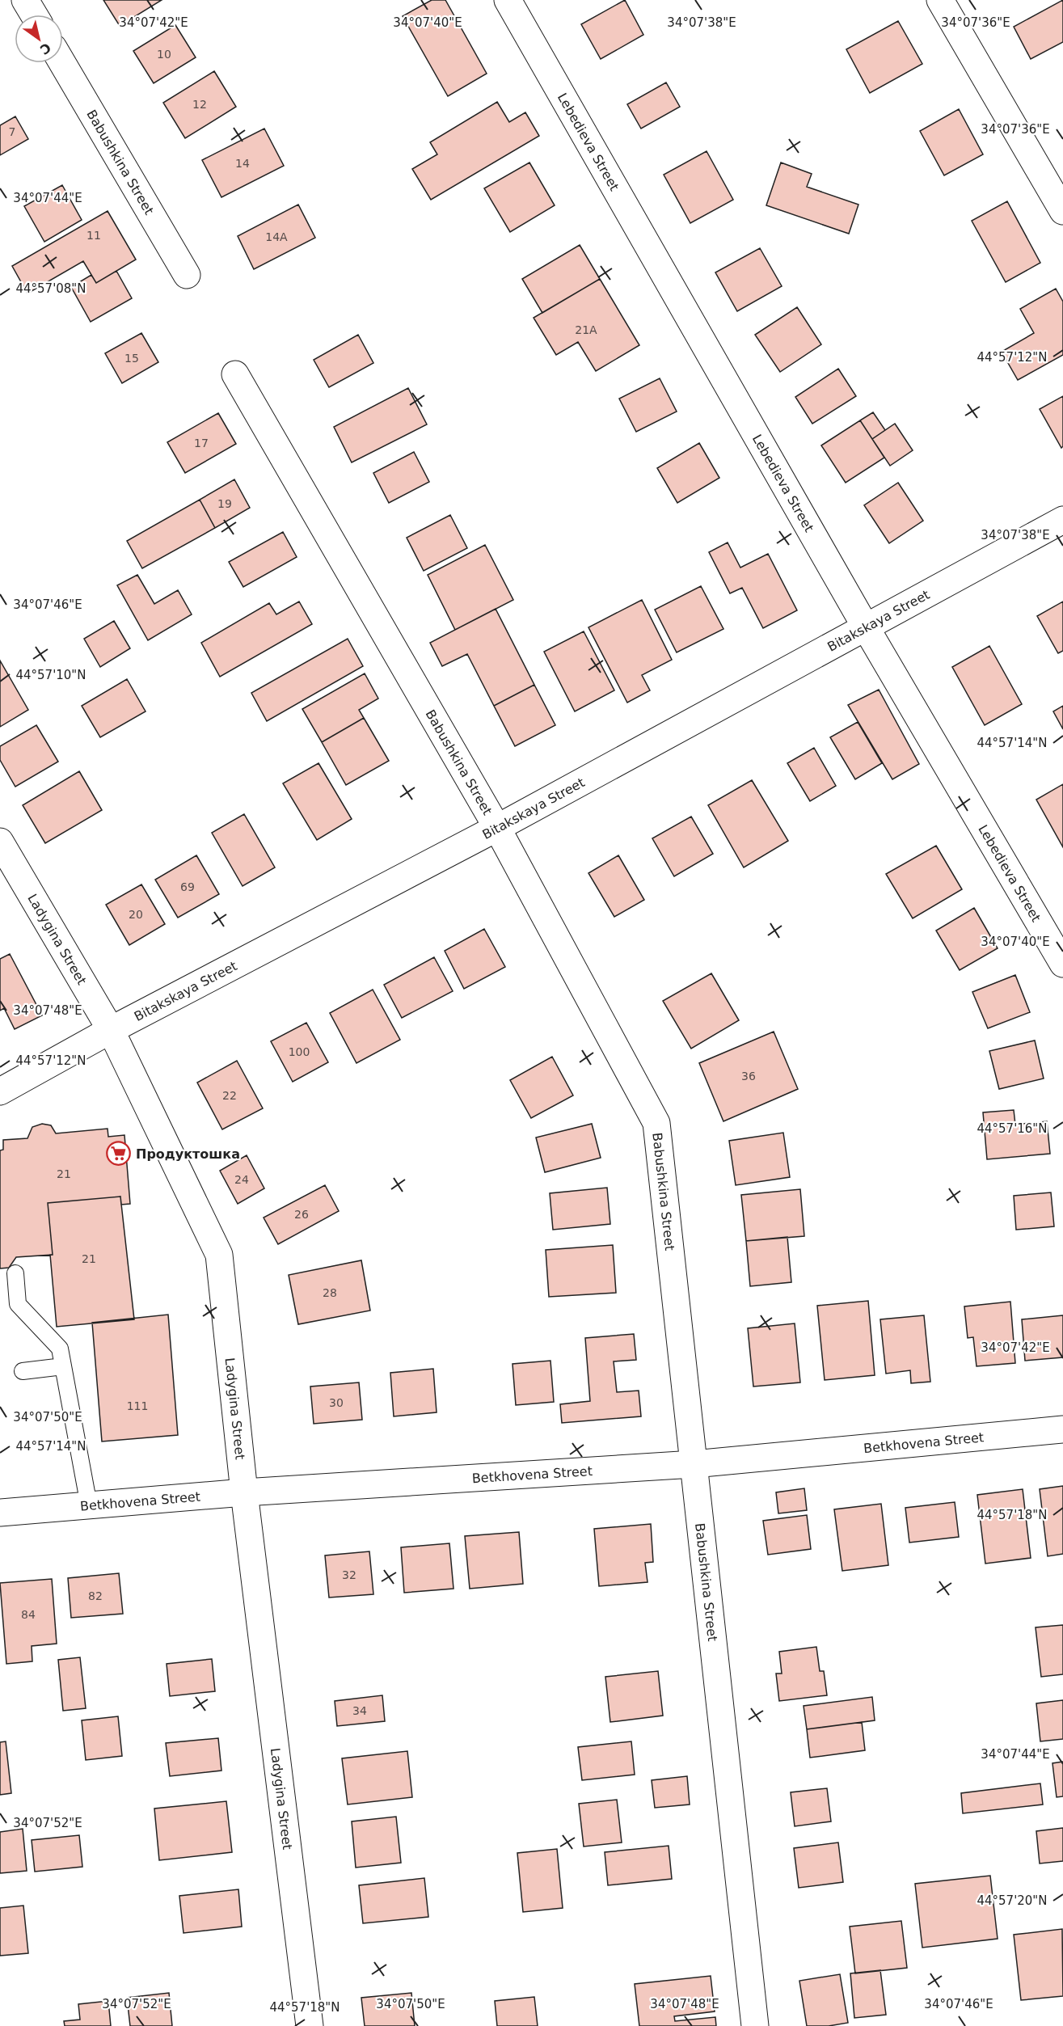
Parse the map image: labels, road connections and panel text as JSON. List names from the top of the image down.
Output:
{
  "streets": {
    "street": [
      "Lebedieva Street",
      "Babushkina Street",
      "Bitakskaya Street",
      "Ladygina Street",
      "Betkhovena Street"
    ]
  },
  "crossings": [
    ["Lebedieva Street", "Bitakskaya Street"],
    ["Babushkina Street", "Bitakskaya Street"],
    ["Babushkina Street", "Betkhovena Street"],
    ["Bitakskaya Street", "Ladygina Street"],
    ["Ladygina Street", "Betkhovena Street"]
  ],
  "places": {
    "supermarket": ["Продуктошка"]
  },
  "house_numbers": [
    "10",
    "12",
    "7",
    "14",
    "11",
    "14А",
    "21А",
    "15",
    "17",
    "19",
    "69",
    "20",
    "100",
    "36",
    "22",
    "21",
    "24",
    "26",
    "21",
    "28",
    "30",
    "111",
    "32",
    "82",
    "84",
    "34"
  ],
  "north": "bottom right",
  "coordinates": [
    "34°07'42\"E",
    "34°07'40\"E",
    "34°07'38\"E",
    "34°07'36\"E",
    "34°07'44\"E",
    "44°57'08\"N",
    "44°57'12\"N",
    "34°07'46\"E",
    "44°57'10\"N",
    "44°57'14\"N",
    "34°07'48\"E",
    "44°57'16\"N",
    "34°07'50\"E",
    "44°57'18\"N",
    "34°07'52\"E",
    "44°57'20\"N"
  ]
}
